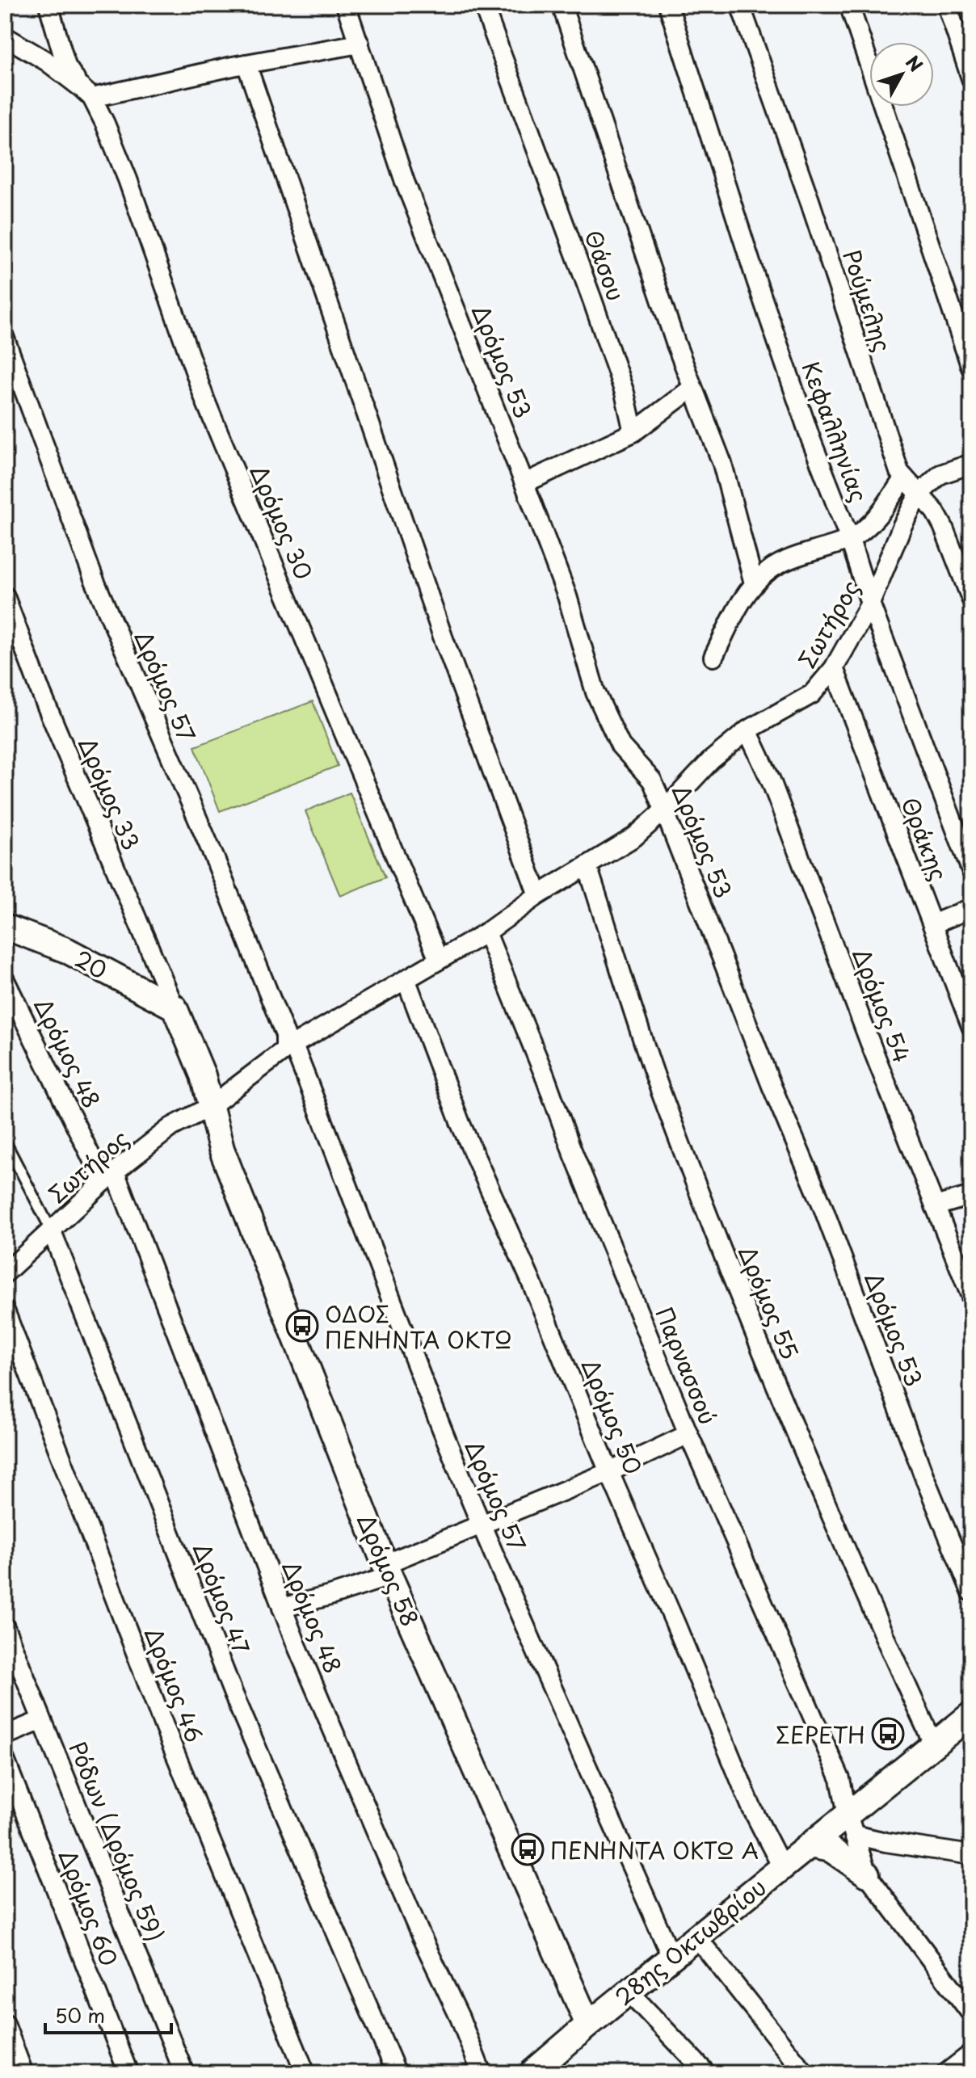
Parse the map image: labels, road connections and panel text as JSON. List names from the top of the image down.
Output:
{
  "streets": {
    "street": [
      "Θάσου",
      "Ρούμελης",
      "Δρόμος 53",
      "Κεφαλληνίας",
      "Δρόμος 30",
      "Σωτήρος",
      "Δρόμος 57",
      "Δρόμος 33",
      "Θράκης",
      "20",
      "Δρόμος 54",
      "Δρόμος 48",
      "Δρόμος 55",
      "Παρνασσού",
      "Δρόμος 50",
      "Δρόμος 58",
      "Δρόμος 47",
      "Δρόμος 46",
      "Ρόδων (Δρόμος 59)",
      "Δρόμος 60",
      "28ης Οκτωβρίου"
    ]
  },
  "crossings": [
    ["Ρούμελης", "Σωτήρος"],
    ["Δρόμος 53", "Σωτήρος"],
    ["Κεφαλληνίας", "Σωτήρος"],
    ["Δρόμος 30", "Σωτήρος"],
    ["Σωτήρος", "Δρόμος 57"],
    ["Σωτήρος", "Θράκης"],
    ["Σωτήρος", "Δρόμος 54"],
    ["Σωτήρος", "Δρόμος 48"],
    ["Σωτήρος", "Δρόμος 55"],
    ["Σωτήρος", "Παρνασσού"],
    ["Σωτήρος", "Δρόμος 50"],
    ["Σωτήρος", "Δρόμος 58"],
    ["Σωτήρος", "Δρόμος 47"],
    ["Δρόμος 57", "28ης Οκτωβρίου"],
    ["Δρόμος 33", "20"],
    ["Δρόμος 33", "Δρόμος 58"],
    ["20", "Δρόμος 58"],
    ["Δρόμος 55", "28ης Οκτωβρίου"],
    ["Παρνασσού", "28ης Οκτωβρίου"],
    ["Δρόμος 50", "28ης Οκτωβρίου"],
    ["Δρόμος 58", "28ης Οκτωβρίου"]
  ],
  "places": {
    "bus stop": ["ΟΔΟΣ ΠΕΝΗΝΤΑ ΟΚΤΩ", "ΣΕΡΕΤΗ", "ΠΕΝΗΝΤΑ ΟΚΤΩ Α"]
  },
  "scale_bar": "50 m",
  "north": "top right"
}
